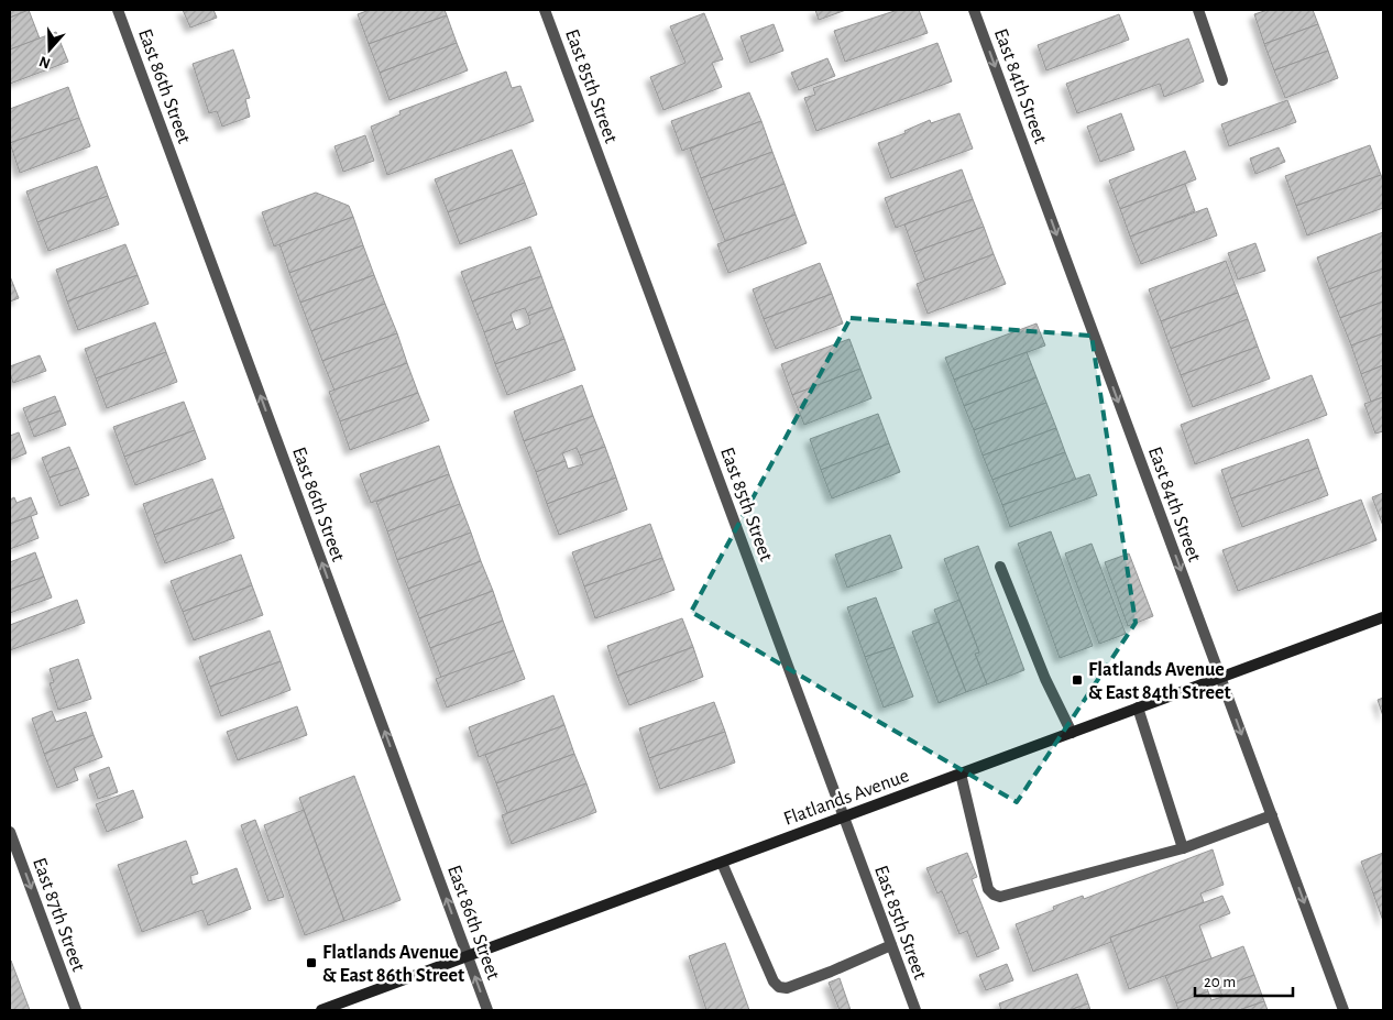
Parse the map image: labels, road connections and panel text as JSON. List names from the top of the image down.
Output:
{
  "streets": {
    "main road": ["Flatlands Avenue"],
    "street": [
      "East 86th Street",
      "East 85th Street",
      "East 84th Street",
      "East 87th Street"
    ]
  },
  "crossings": [
    ["East 86th Street", "Flatlands Avenue"],
    ["East 85th Street", "Flatlands Avenue"],
    ["East 84th Street", "Flatlands Avenue"]
  ],
  "one_way": ["East 86th Street", "East 84th Street", "East 87th Street"],
  "places": {
    "transit": ["Flatlands Avenue & East 84th Street", "Flatlands Avenue & East 86th Street"]
  },
  "scale_bar": "20 m",
  "north": "bottom"
}
